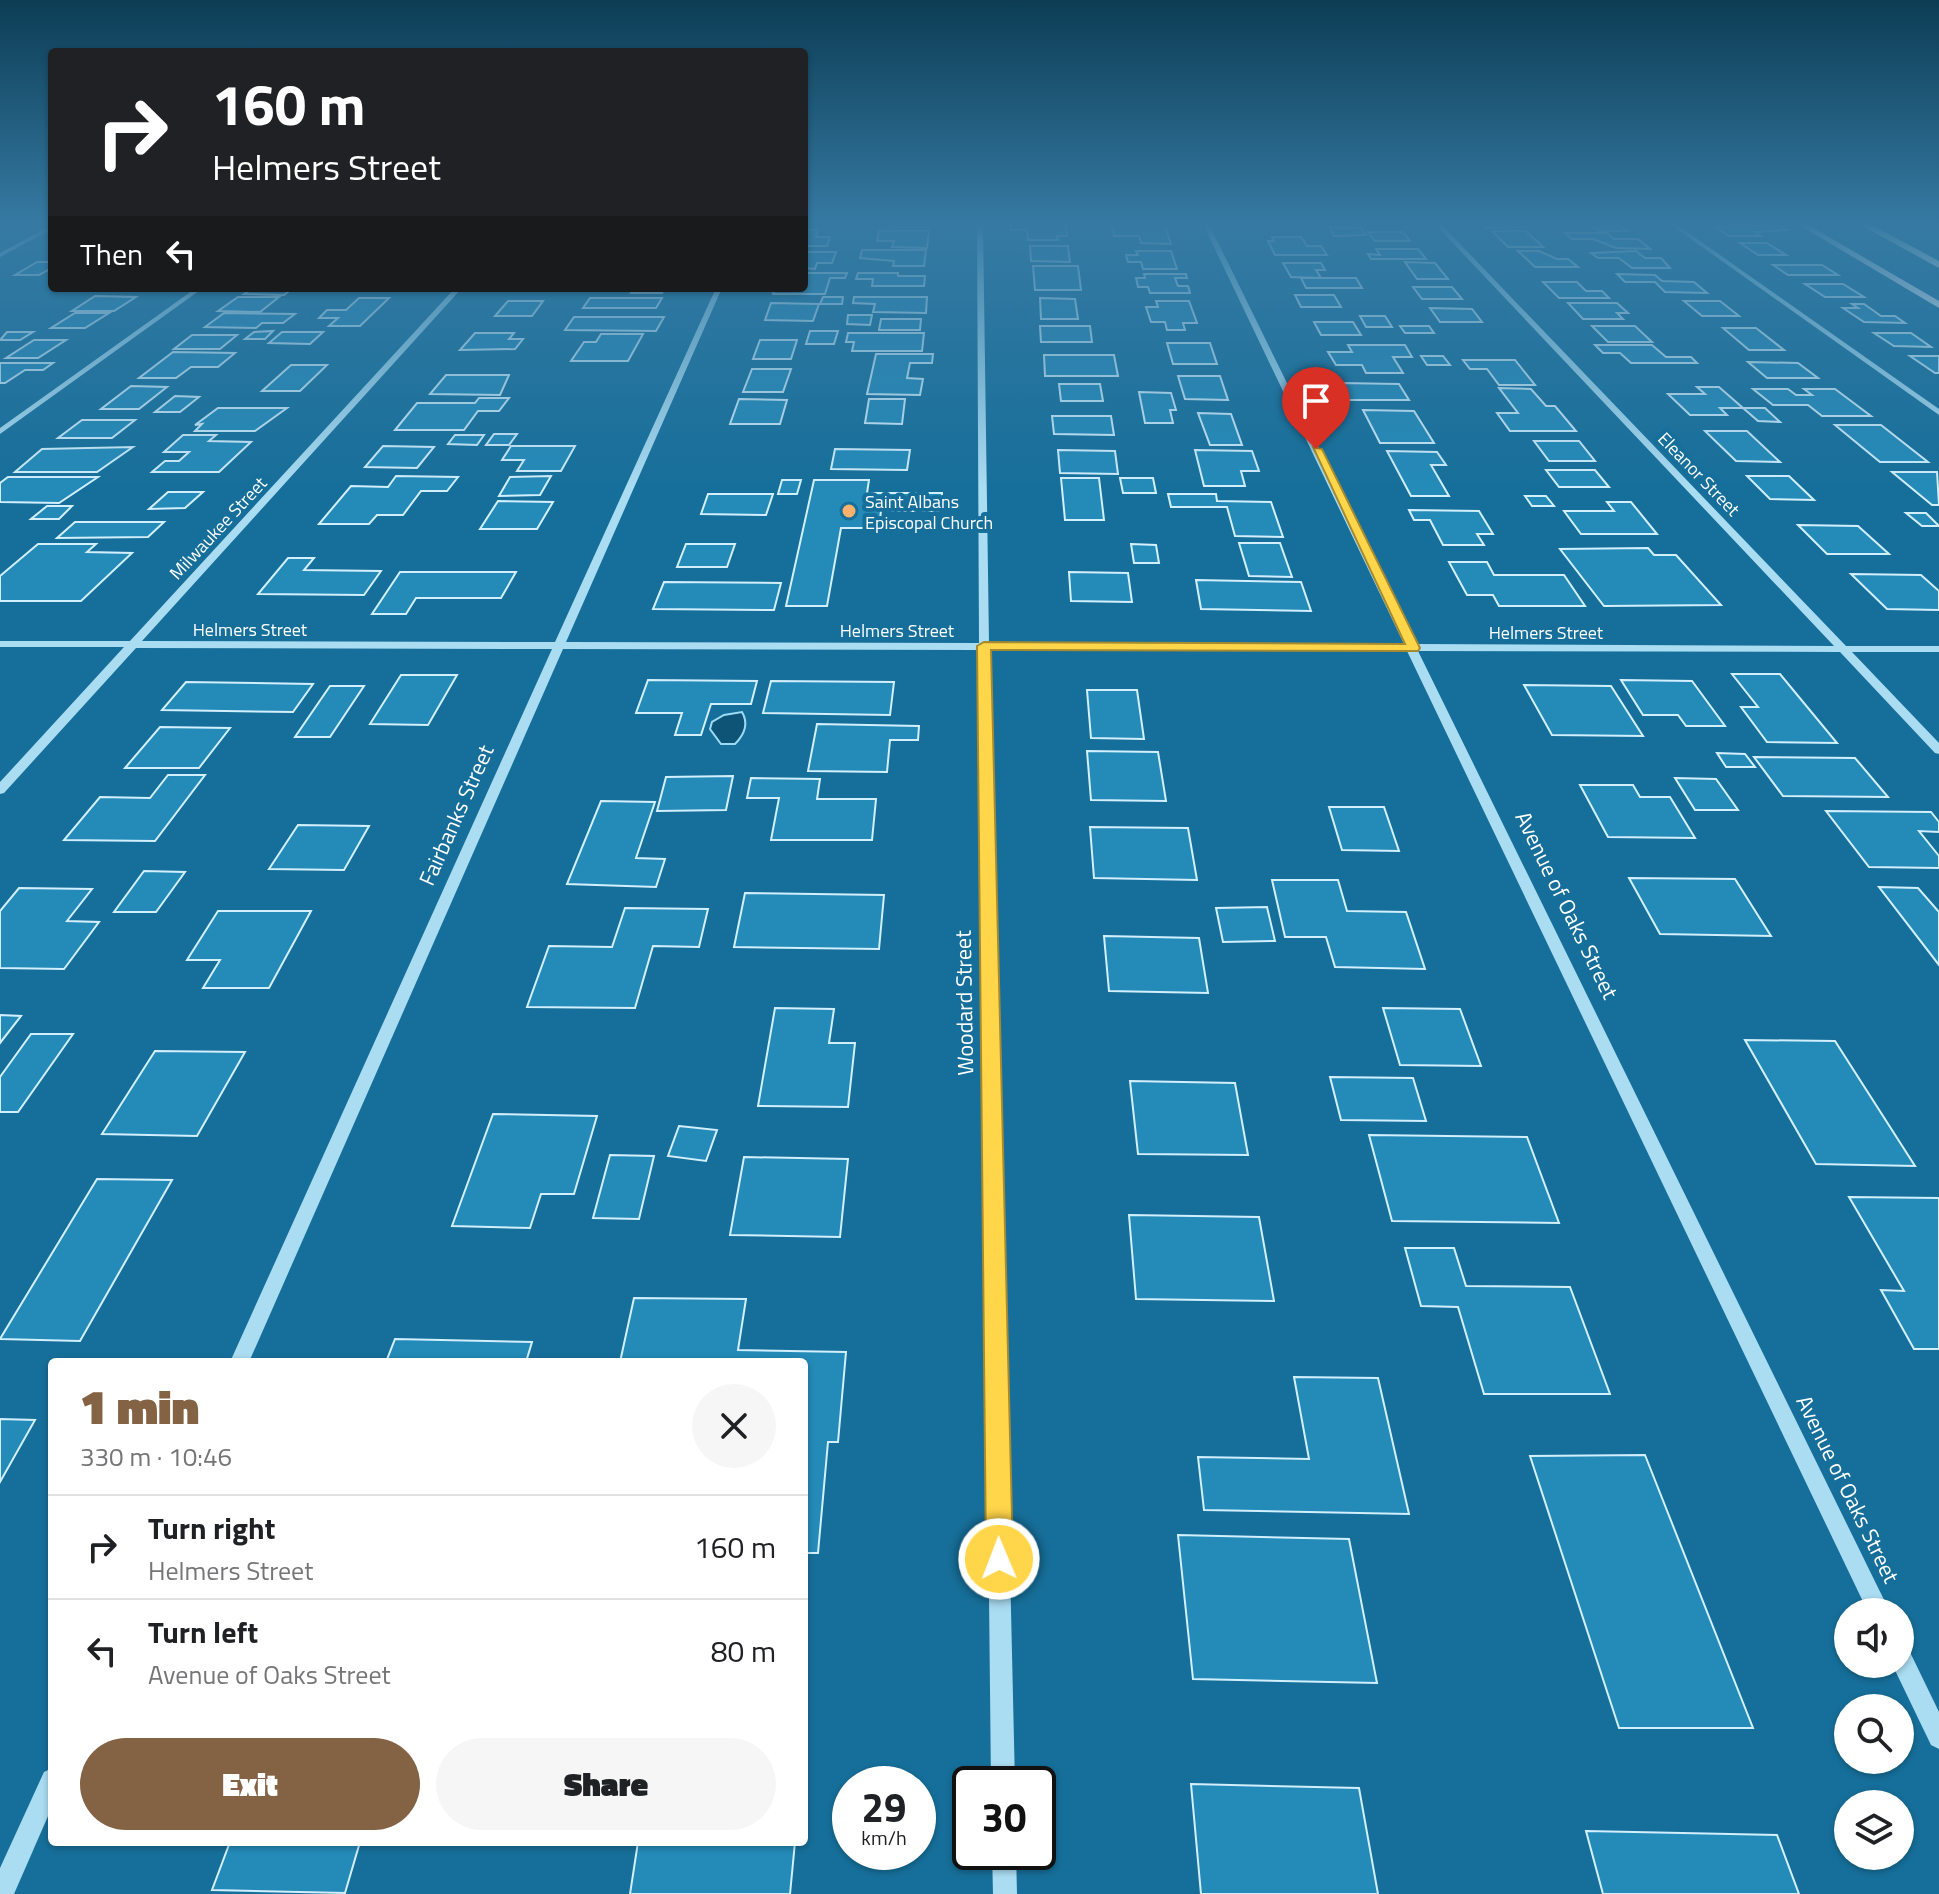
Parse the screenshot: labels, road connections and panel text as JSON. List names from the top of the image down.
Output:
{
  "streets": {
    "street": [
      "Eleanor Street",
      "Milwaukee Street",
      "Helmers Street",
      "Fairbanks Street",
      "Avenue of Oaks Street",
      "Woodard Street"
    ]
  },
  "crossings": [
    ["Eleanor Street", "Helmers Street"],
    ["Milwaukee Street", "Helmers Street"],
    ["Helmers Street", "Fairbanks Street"],
    ["Helmers Street", "Avenue of Oaks Street"],
    ["Helmers Street", "Woodard Street"]
  ],
  "places": ["Saint Albans Episcopal Church"],
  "page": {
    "turn": ["160 m", "Helmers Street"],
    "then": "Then",
    "heading": ["1 min", "330 m · 10:46"],
    "list": [
      {
        "name": "Turn right",
        "note": "Helmers Street",
        "value": "160 m"
      },
      {
        "name": "Turn left",
        "note": "Avenue of Oaks Street",
        "value": "80 m"
      }
    ],
    "buttons": ["Exit", "Share"],
    "speed": "29 km/h",
    "limit": "30"
  }
}
